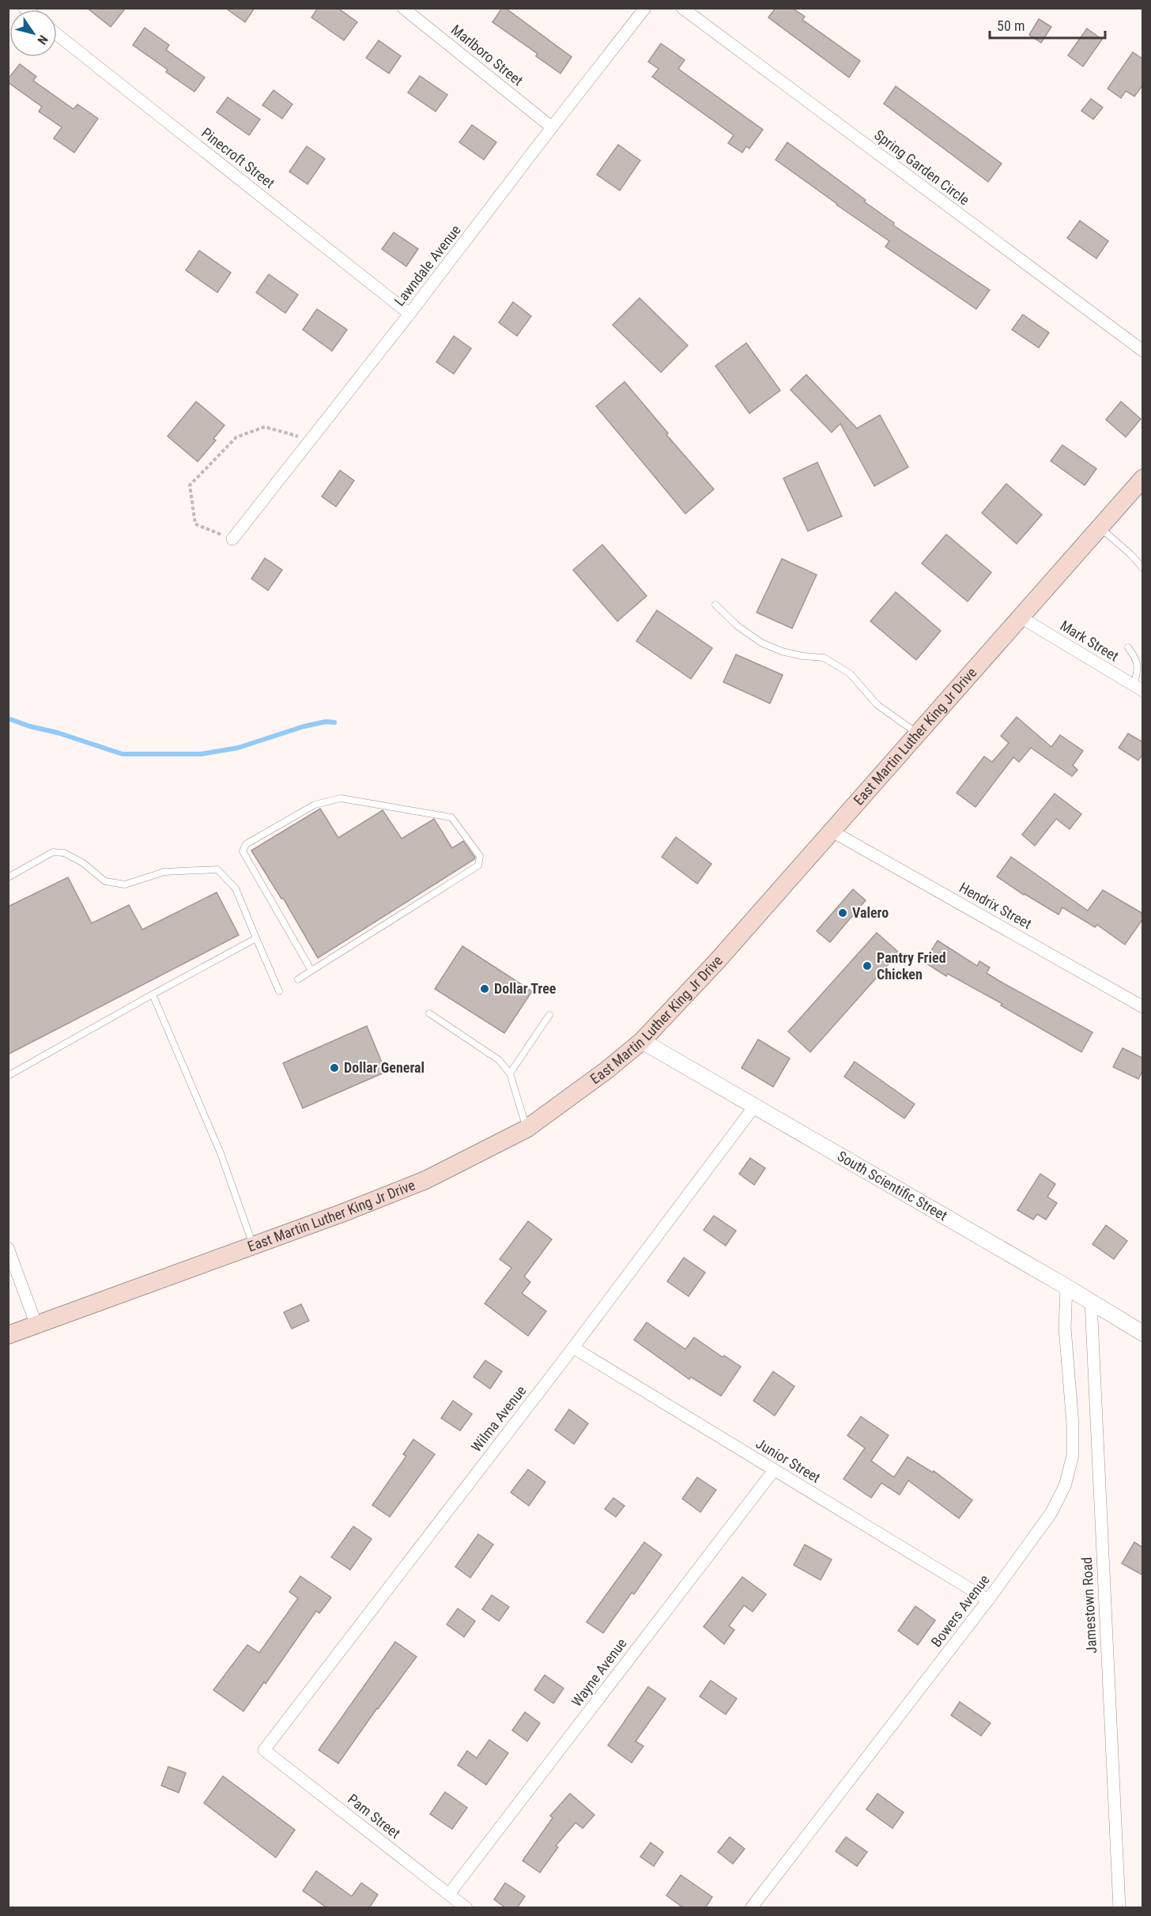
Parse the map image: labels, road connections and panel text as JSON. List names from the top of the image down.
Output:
{
  "streets": {
    "main road": ["East Martin Luther King Jr Drive"],
    "street": [
      "Marlboro Street",
      "Pinecroft Street",
      "Spring Garden Circle",
      "Lawndale Avenue",
      "Mark Street",
      "Hendrix Street",
      "South Scientific Street",
      "Wilma Avenue",
      "Junior Street",
      "Jamestown Road",
      "Bowers Avenue",
      "Wayne Avenue",
      "Pam Street"
    ]
  },
  "crossings": [
    ["Marlboro Street", "Lawndale Avenue"],
    ["Pinecroft Street", "Lawndale Avenue"],
    ["Mark Street", "East Martin Luther King Jr Drive"],
    ["East Martin Luther King Jr Drive", "Hendrix Street"],
    ["East Martin Luther King Jr Drive", "South Scientific Street"],
    ["South Scientific Street", "Wilma Avenue"],
    ["South Scientific Street", "Jamestown Road"],
    ["South Scientific Street", "Bowers Avenue"],
    ["Wilma Avenue", "Junior Street"],
    ["Wilma Avenue", "Pam Street"],
    ["Junior Street", "Bowers Avenue"],
    ["Junior Street", "Wayne Avenue"],
    ["Wayne Avenue", "Pam Street"]
  ],
  "places": [
    "Valero",
    "Pantry Fried Chicken",
    "Dollar Tree",
    "Dollar General"
  ],
  "scale_bar": "50 m",
  "north": "bottom right"
}
